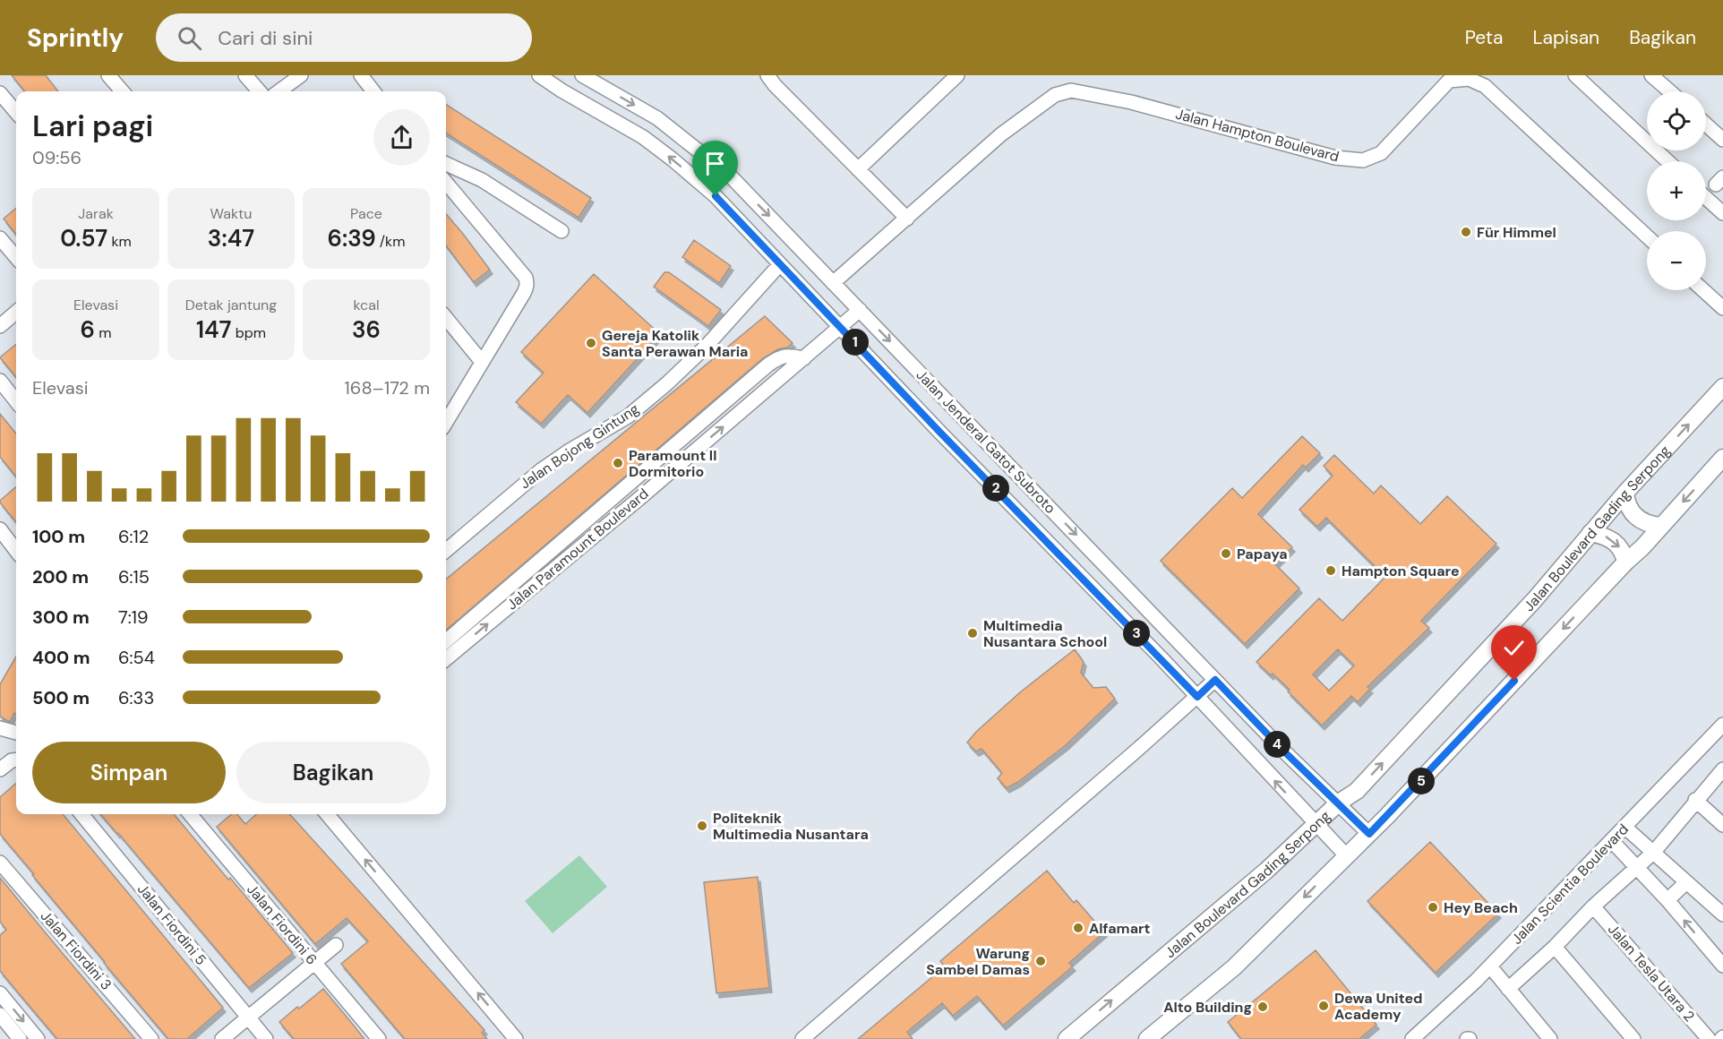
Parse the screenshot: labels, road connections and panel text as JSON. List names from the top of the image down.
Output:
{
  "streets": {
    "main road": ["Jalan Boulevard Gading Serpong"],
    "street": [
      "Jalan Hampton Boulevard",
      "Jalan Jenderal Gatot Subroto",
      "Jalan Bojong Gintung",
      "Jalan Paramount Boulevard",
      "Jalan Scientia Boulevard",
      "Jalan Fiordini 5",
      "Jalan Fiordini 6",
      "Jalan Fiordini 3",
      "Jalan Tesla Utara 2"
    ]
  },
  "crossings": [
    ["Jalan Hampton Boulevard", "Jalan Jenderal Gatot Subroto"],
    ["Jalan Jenderal Gatot Subroto", "Jalan Bojong Gintung"],
    ["Jalan Jenderal Gatot Subroto", "Jalan Boulevard Gading Serpong"],
    ["Jalan Jenderal Gatot Subroto", "Jalan Paramount Boulevard"]
  ],
  "places": [
    "Für Himmel",
    "Gereja Katolik Santa Perawan Maria",
    "Paramount Il Dormitorio",
    "Papaya",
    "Hampton Square",
    "Multimedia Nusantara School",
    "Politeknik Multimedia Nusantara",
    "Hey Beach",
    "Alfamart",
    "Warung Sambel Damas",
    "Dewa United Academy",
    "Alto Building"
  ],
  "page": {
    "header": "Sprintly",
    "search": "Cari di sini",
    "nav": ["Peta", "Lapisan", "Bagikan"],
    "map_buttons": ["+", "−"],
    "heading": ["Lari pagi", "09:56"],
    "stats": [
      ["Jarak", "0.57 km"],
      ["Waktu", "3:47"],
      ["Pace", "6:39 /km"],
      ["Elevasi", "6 m"],
      ["Detak jantung", "147 bpm"],
      ["kcal", "36"]
    ],
    "pins": [
      "1",
      "2",
      "3",
      "4",
      "5"
    ],
    "chart": ["Elevasi", "168–172 m"],
    "list": [
      {
        "name": "100 m",
        "note": "6:12"
      },
      {
        "name": "200 m",
        "note": "6:15"
      },
      {
        "name": "300 m",
        "note": "7:19"
      },
      {
        "name": "400 m",
        "note": "6:54"
      },
      {
        "name": "500 m",
        "note": "6:33"
      }
    ],
    "buttons": ["Simpan", "Bagikan"]
  }
}
